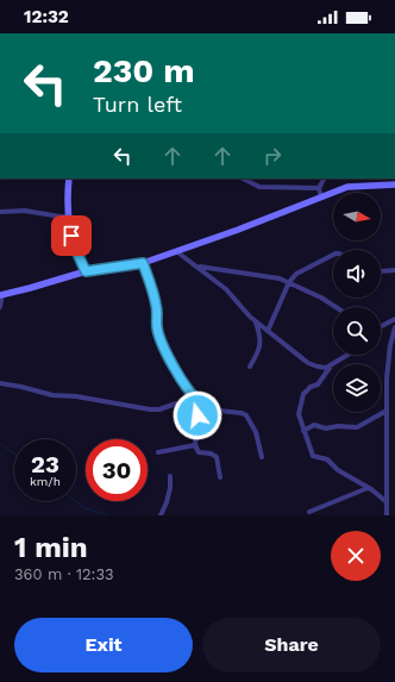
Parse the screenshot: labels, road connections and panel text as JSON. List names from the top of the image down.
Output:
{
  "north": "right",
  "page": {
    "status": "12:32",
    "turn": ["230 m", "Turn left"],
    "speed": "23 km/h",
    "limit": "30",
    "heading": ["1 min", "360 m · 12:33"],
    "buttons": ["Exit", "Share"]
  }
}
